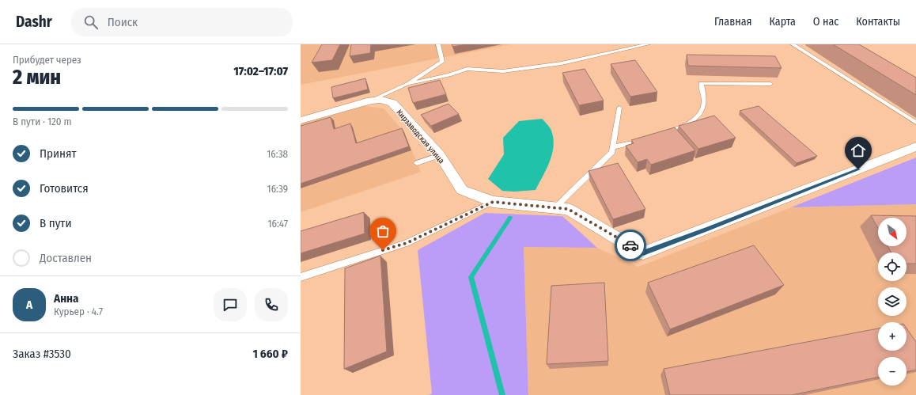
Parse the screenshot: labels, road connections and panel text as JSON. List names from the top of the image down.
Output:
{
  "streets": {
    "street": ["Кирзаводская улица"]
  },
  "north": "bottom right",
  "page": {
    "header": "Dashr",
    "search": "Поиск",
    "nav": [
      "Главная",
      "Карта",
      "О нас",
      "Контакты"
    ],
    "heading": ["2 мин", "Прибудет через", "17:02–17:07"],
    "panel": [
      "Анна",
      "Курьер · 4.7",
      "Заказ #3530",
      "1 660 ₽"
    ],
    "bar": "В пути · 120 m",
    "list": [
      ["Принят", "16:38"],
      ["Готовится", "16:39"],
      ["В пути", "16:47"],
      "Доставлен"
    ],
    "map_buttons": ["+", "−"],
    "round": "А"
  }
}
